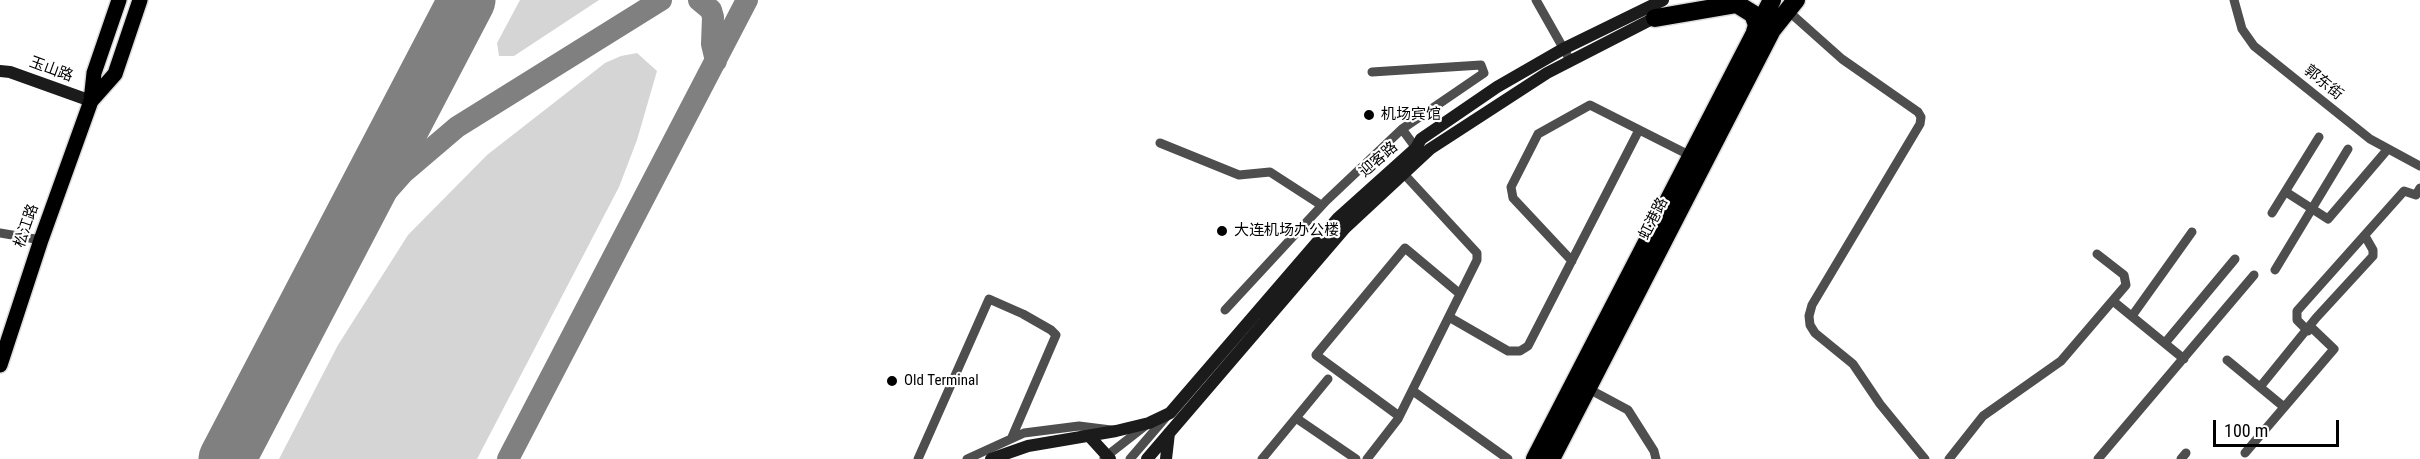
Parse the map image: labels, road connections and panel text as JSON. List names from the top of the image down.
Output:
{
  "streets": {
    "highway": ["虹港路"],
    "main road": ["玉山路", "迎客路", "松江路"],
    "street": ["郭东街"]
  },
  "crossings": [
    ["玉山路", "松江路"]
  ],
  "places": ["机场宾馆", "大连机场办公楼", "Old Terminal"],
  "scale_bar": "100 m"
}
